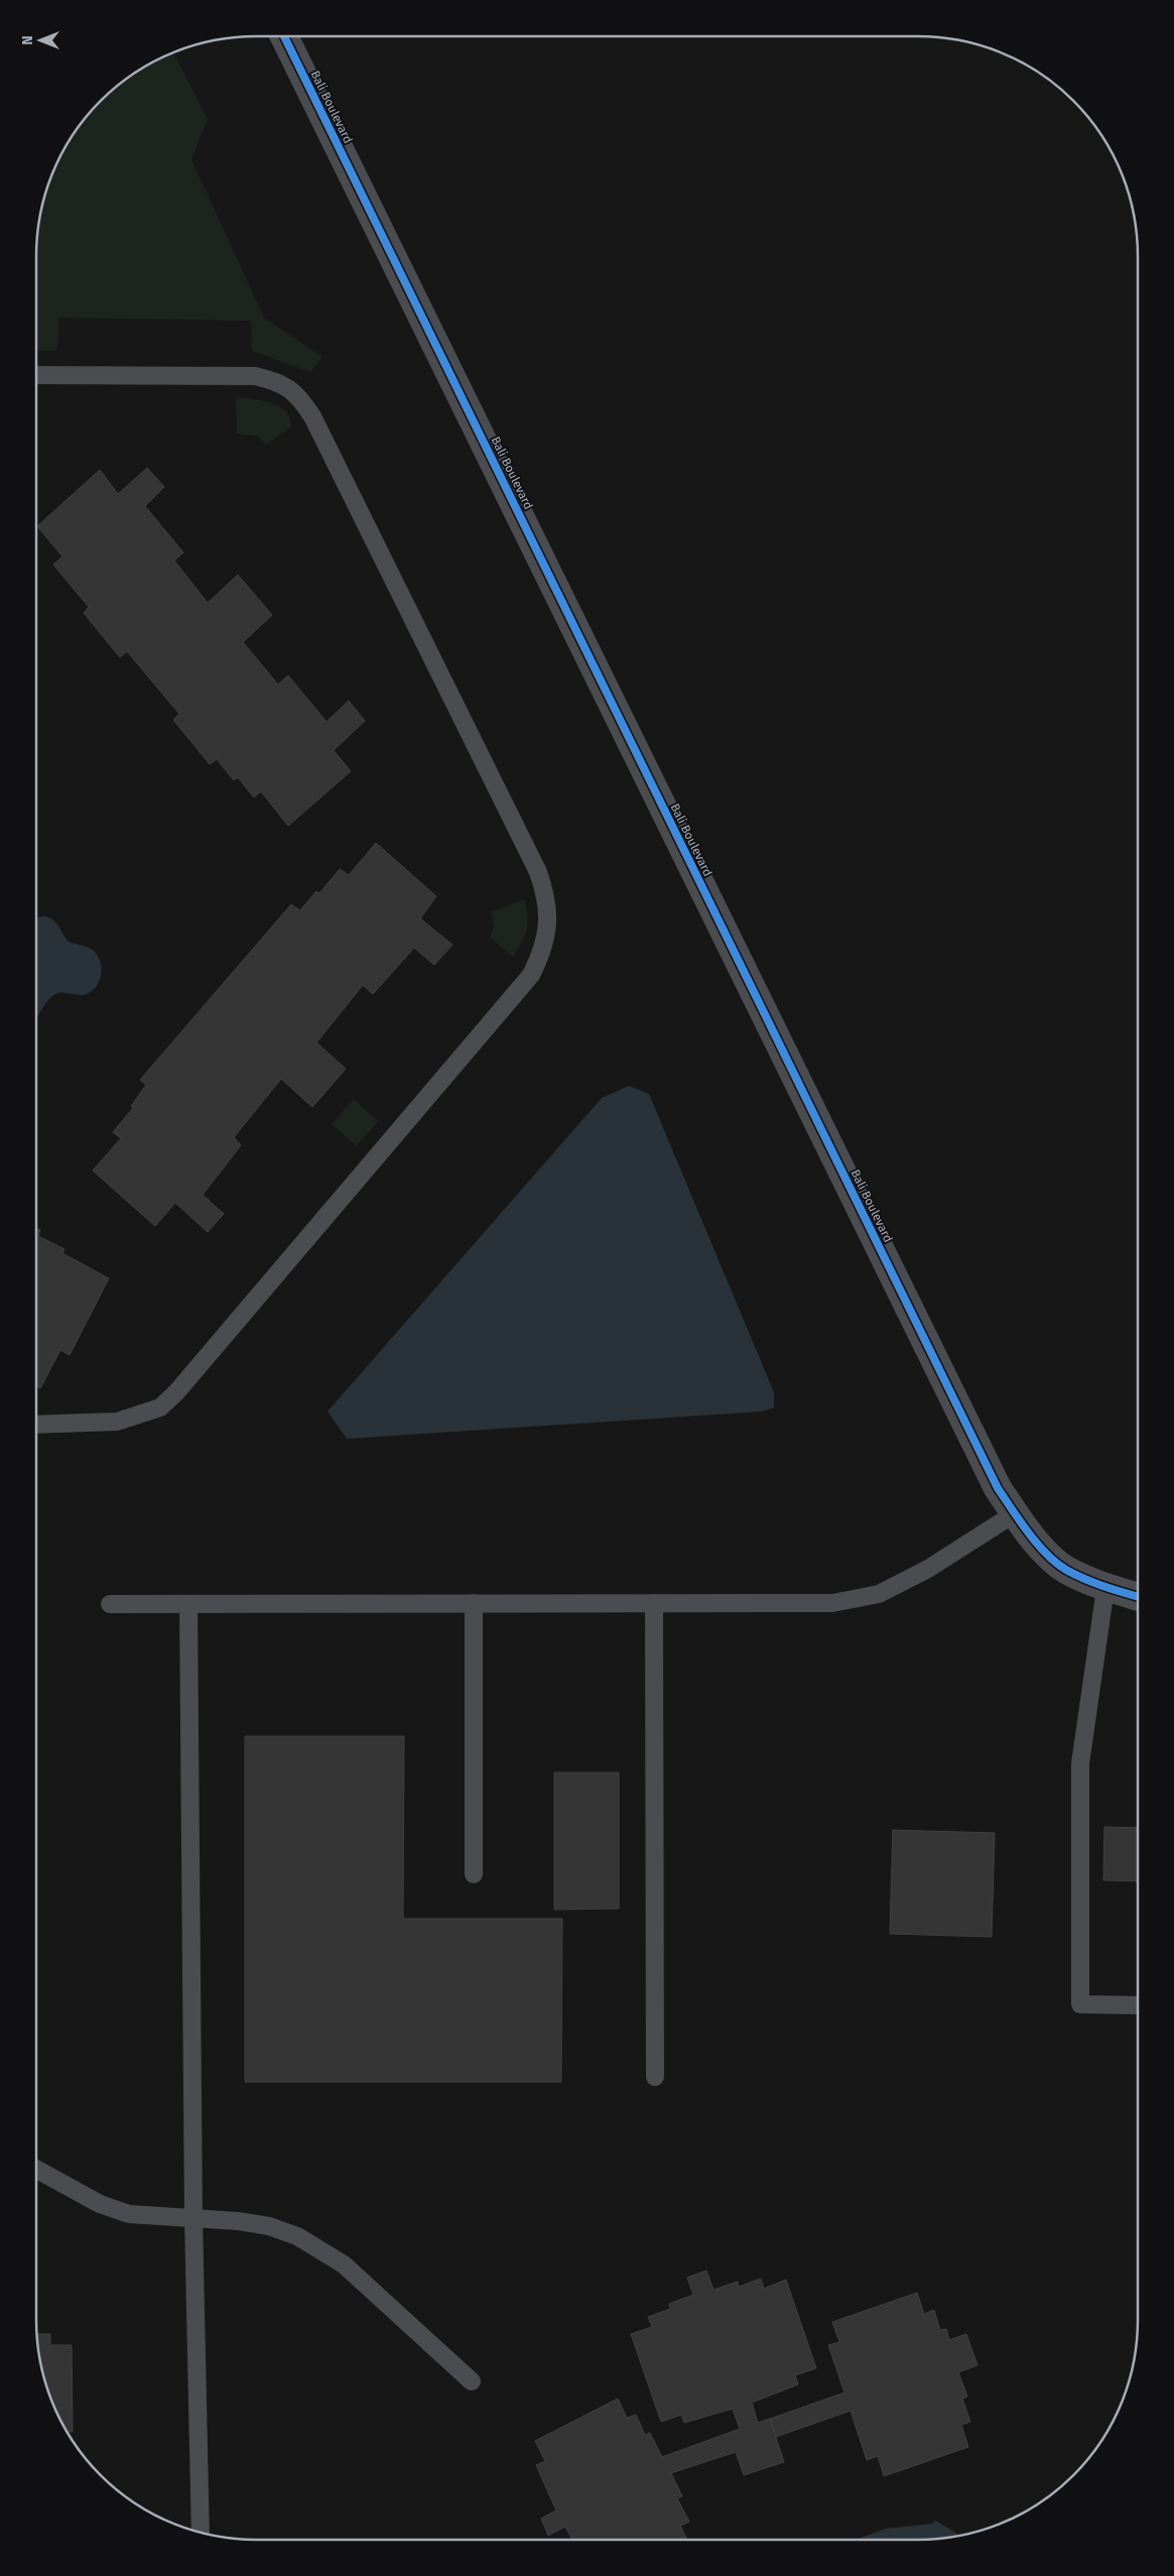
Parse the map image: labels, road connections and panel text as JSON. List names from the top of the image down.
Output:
{
  "streets": {
    "street": ["Bali Boulevard"]
  },
  "north": "left"
}
